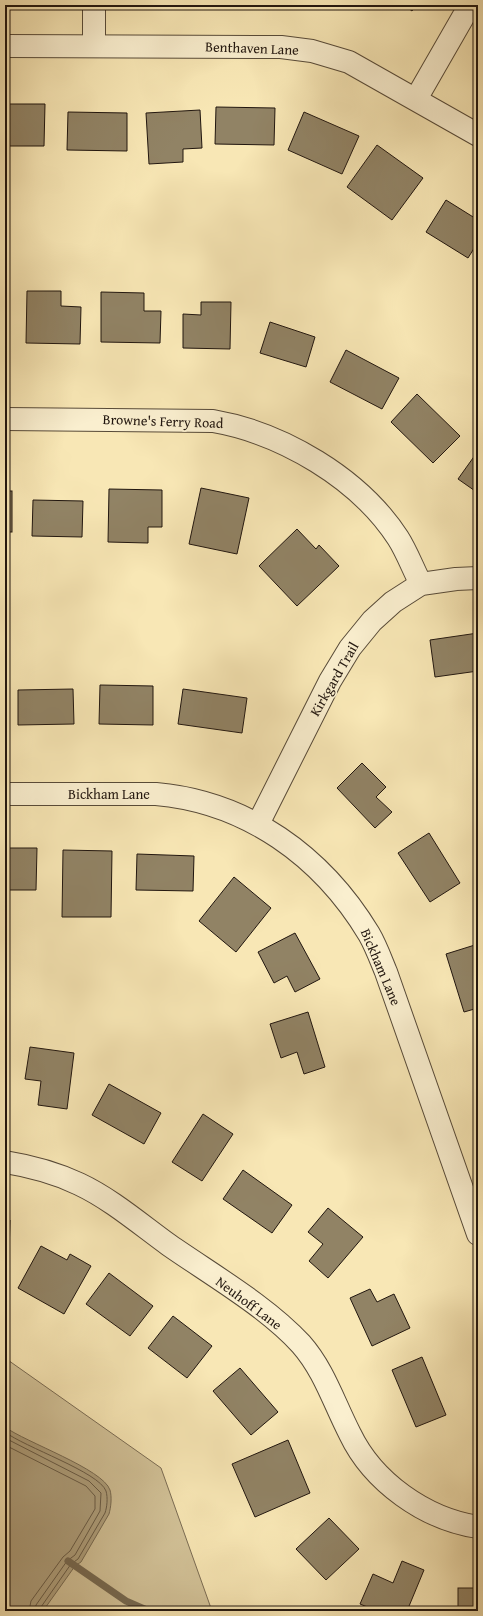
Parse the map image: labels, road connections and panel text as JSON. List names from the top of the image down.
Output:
{
  "streets": {
    "street": [
      "Benthaven Lane",
      "Browne's Ferry Road",
      "Kirkgard Trail",
      "Bickham Lane",
      "Neuhoff Lane"
    ]
  },
  "crossings": [
    ["Browne's Ferry Road", "Kirkgard Trail"],
    ["Kirkgard Trail", "Bickham Lane"]
  ]
}
